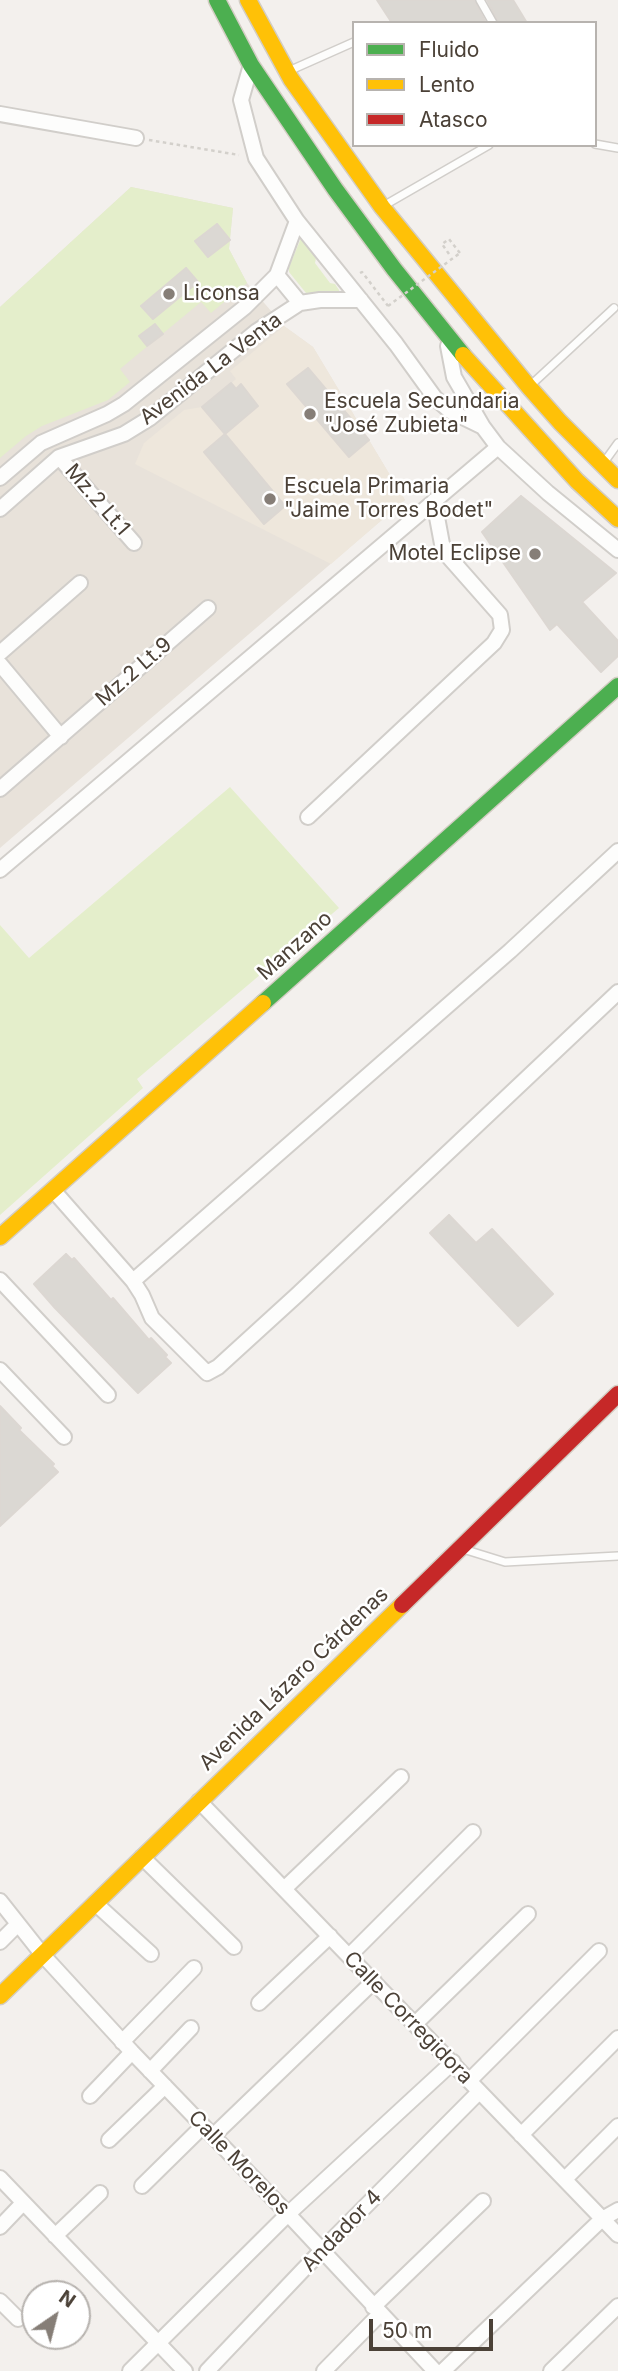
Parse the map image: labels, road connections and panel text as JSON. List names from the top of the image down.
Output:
{
  "streets": {
    "main road": ["Manzano", "Avenida Lázaro Cárdenas"],
    "street": [
      "Avenida La Venta",
      "Mz.2 Lt.1",
      "Mz.2 Lt.9",
      "Calle Corregidora",
      "Calle Morelos",
      "Andador 4"
    ]
  },
  "crossings": [
    ["Avenida La Venta", "Mz.2 Lt.1"],
    ["Avenida Lázaro Cárdenas", "Calle Corregidora"],
    ["Avenida Lázaro Cárdenas", "Calle Morelos"],
    ["Calle Corregidora", "Andador 4"],
    ["Calle Morelos", "Andador 4"]
  ],
  "places": [
    "Liconsa",
    "Escuela Secundaria \"José Zubieta\"",
    "Escuela Primaria \"Jaime Torres Bodet\"",
    "Motel Eclipse"
  ],
  "legend": ["Fluido", "Lento", "Atasco"],
  "scale_bar": "50 m",
  "north": "top right"
}
